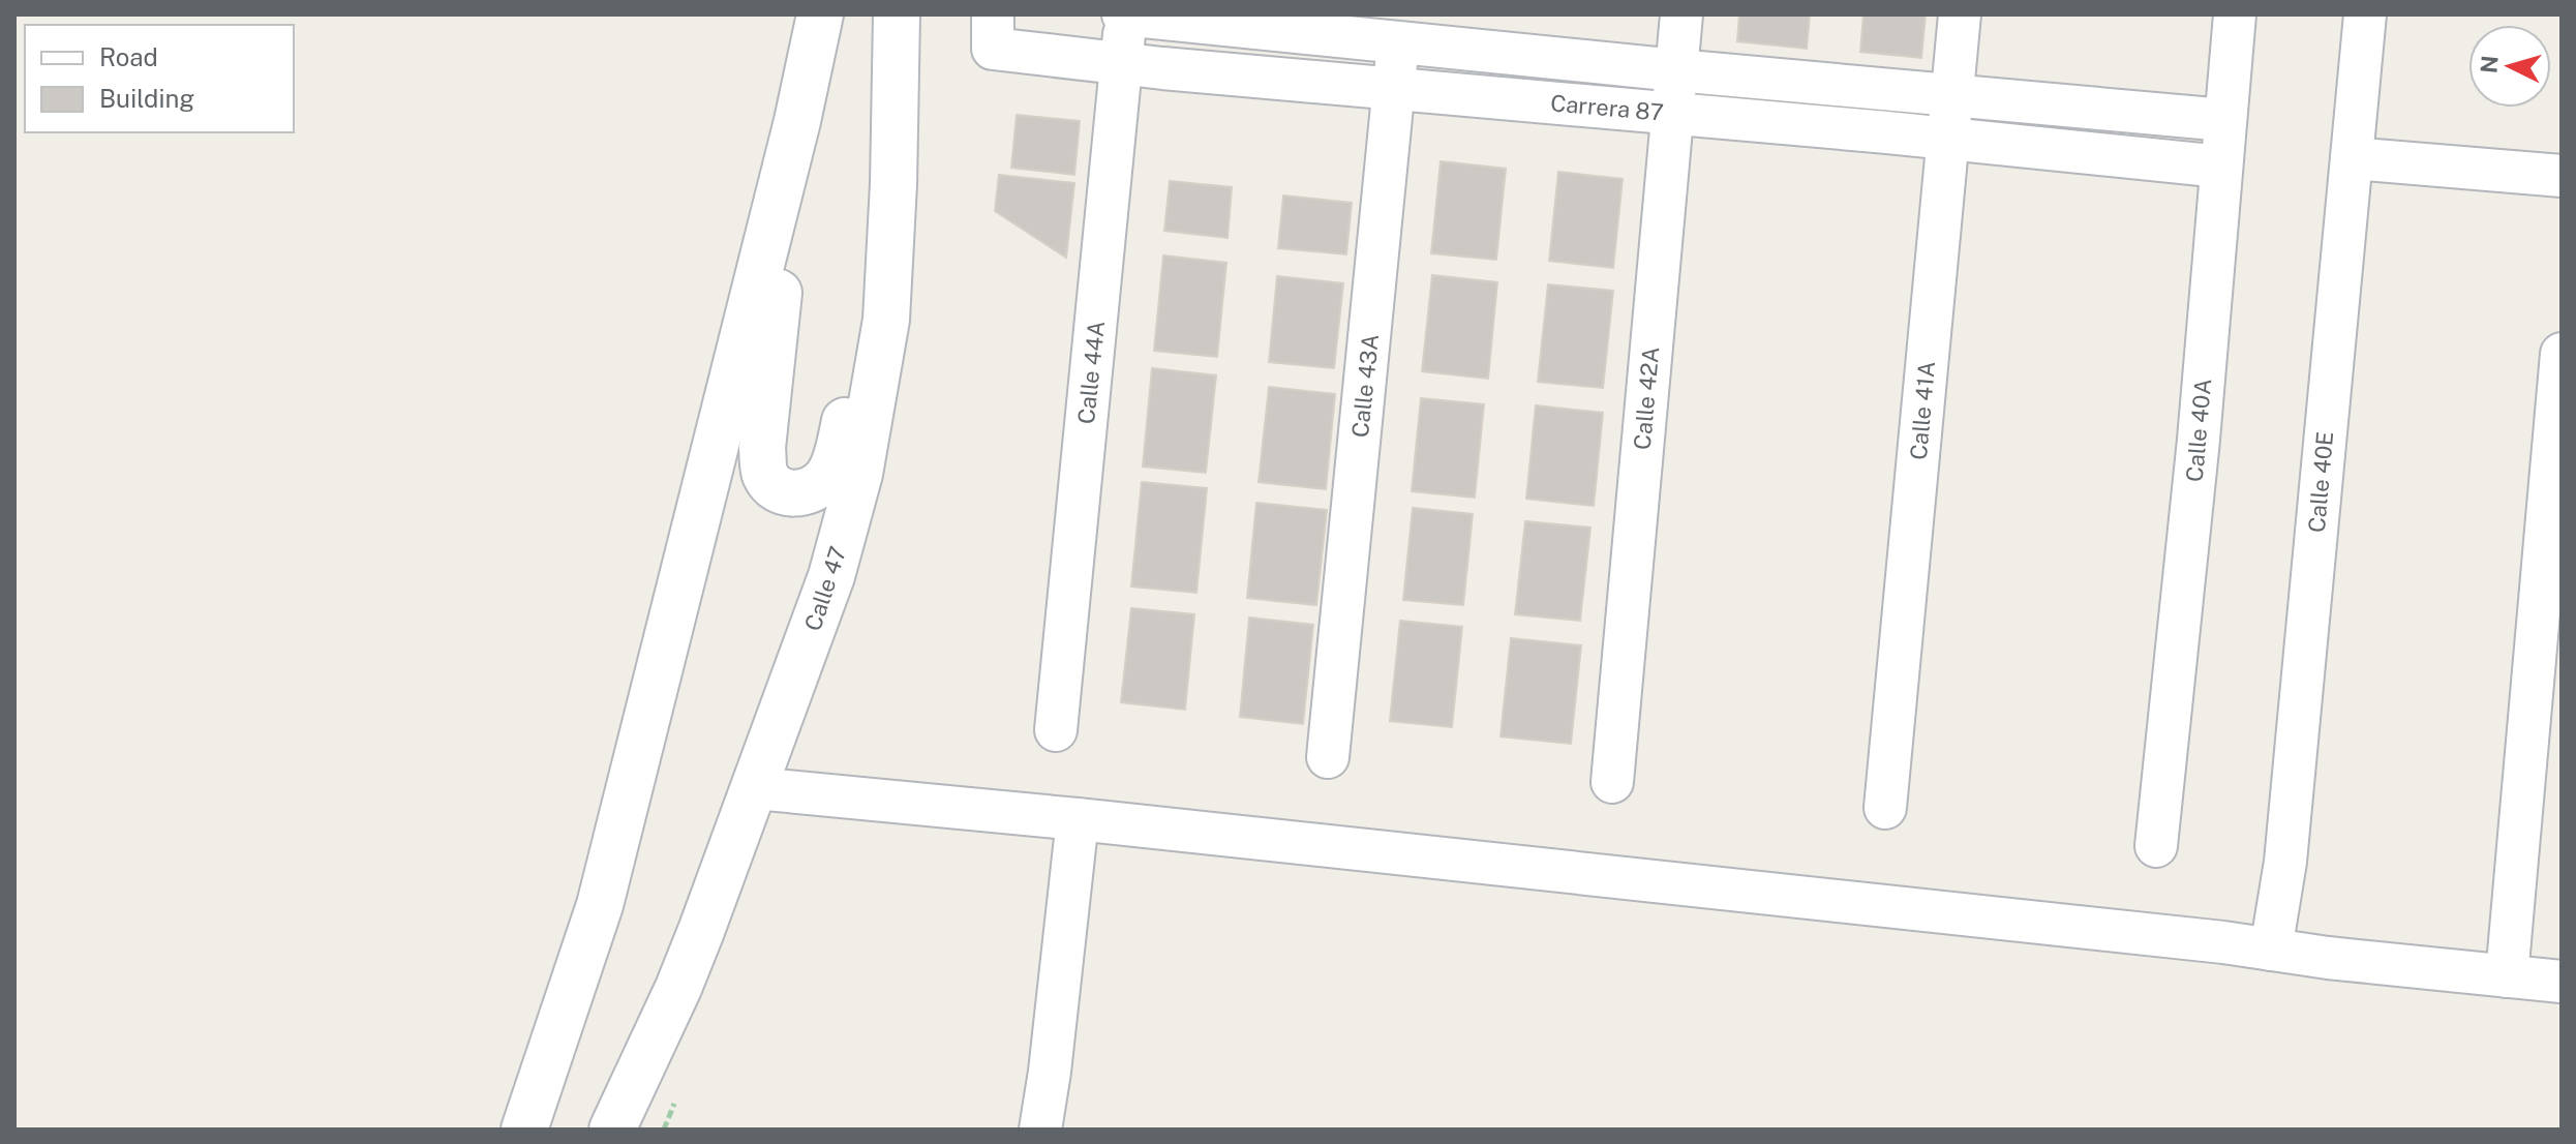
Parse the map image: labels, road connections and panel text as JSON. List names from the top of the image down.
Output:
{
  "streets": {
    "main road": ["Calle 47"],
    "street": [
      "Carrera 87",
      "Calle 44A",
      "Calle 43A",
      "Calle 42A",
      "Calle 41A",
      "Calle 40A",
      "Calle 40E"
    ]
  },
  "crossings": [
    ["Carrera 87", "Calle 44A"],
    ["Carrera 87", "Calle 43A"],
    ["Carrera 87", "Calle 42A"],
    ["Carrera 87", "Calle 41A"],
    ["Carrera 87", "Calle 40A"]
  ],
  "legend": ["Road", "Building"],
  "north": "left"
}
